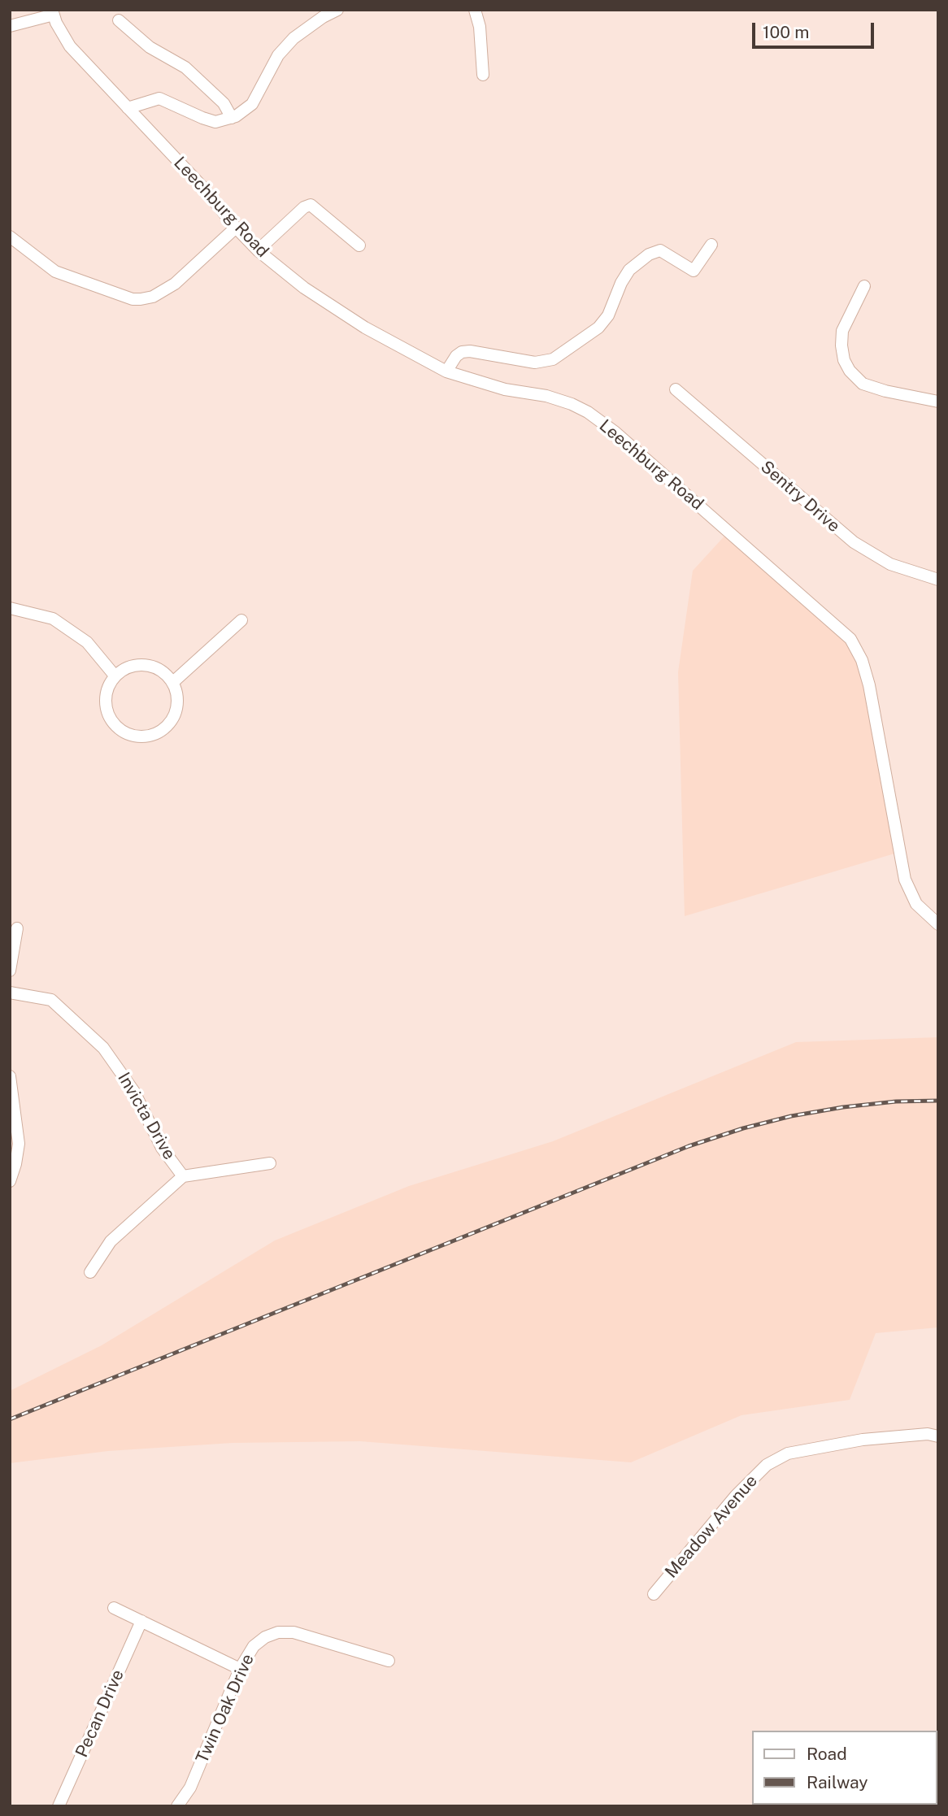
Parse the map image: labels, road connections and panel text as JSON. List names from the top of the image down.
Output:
{
  "streets": {
    "street": [
      "Leechburg Road",
      "Sentry Drive",
      "Invicta Drive",
      "Meadow Avenue",
      "Twin Oak Drive",
      "Pecan Drive"
    ]
  },
  "legend": ["Road", "Railway"],
  "scale_bar": "100 m"
}
